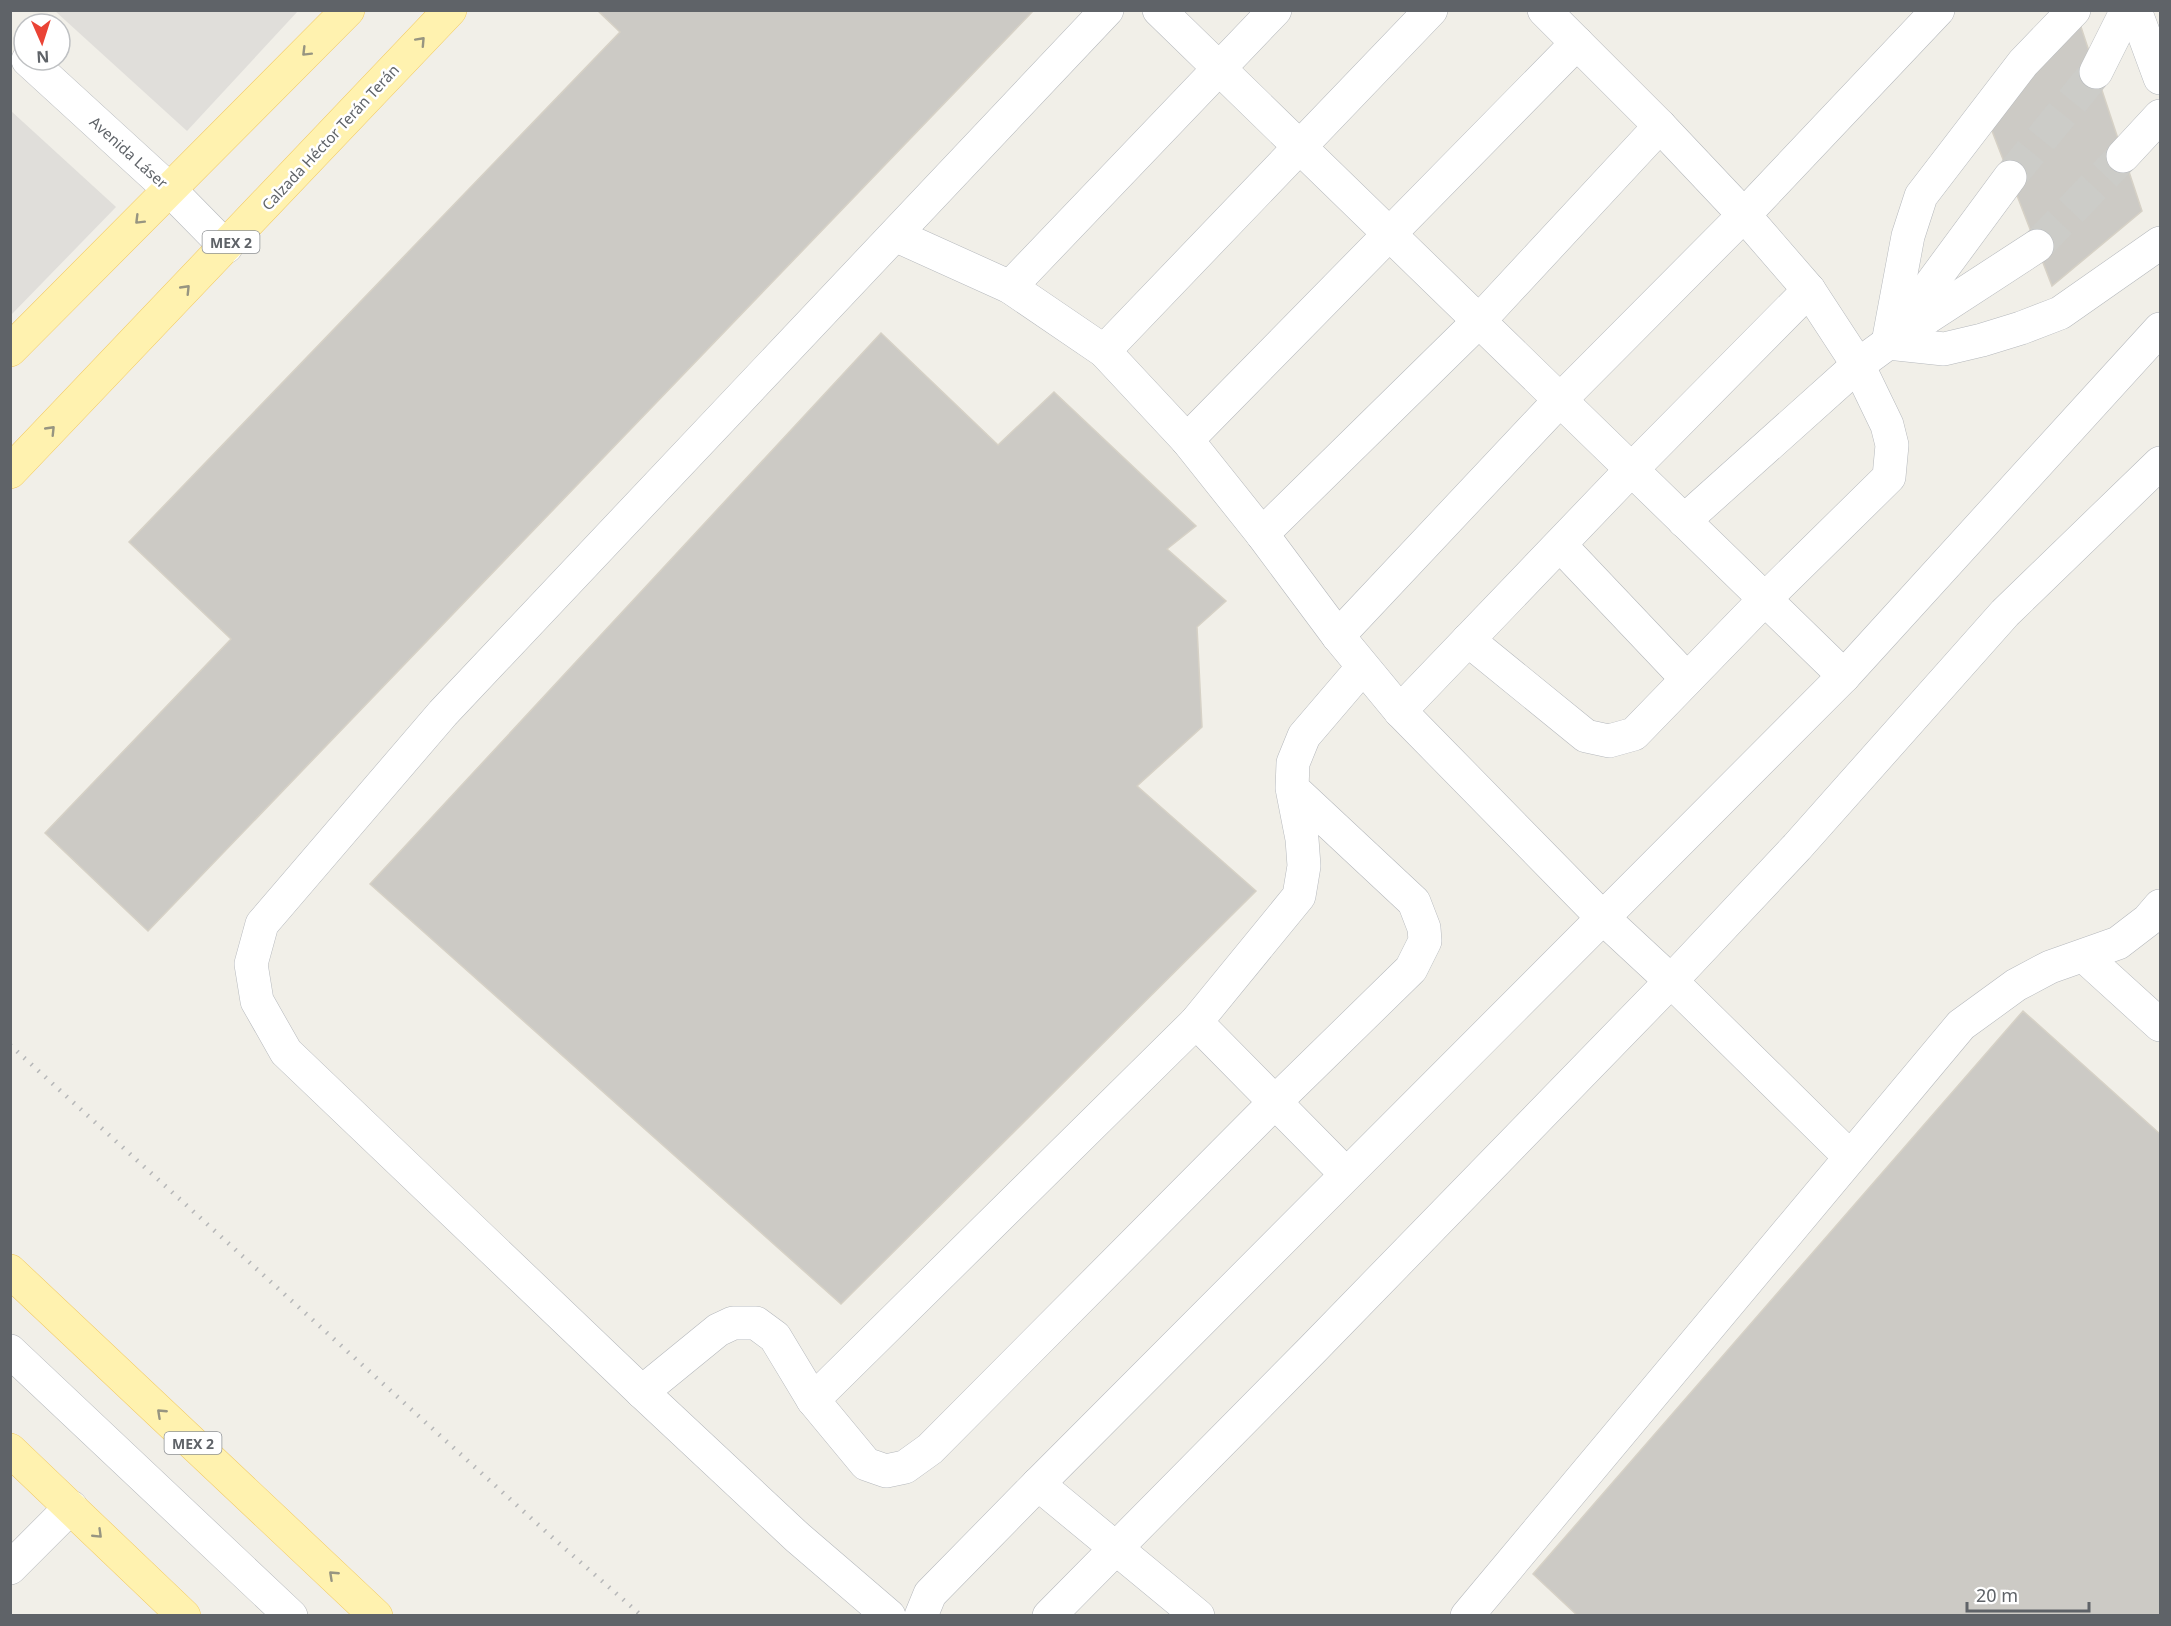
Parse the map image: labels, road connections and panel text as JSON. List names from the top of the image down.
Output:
{
  "streets": {
    "main road": ["Calzada Héctor Terán Terán", "MEX 2"],
    "street": ["Avenida Láser"]
  },
  "crossings": [
    ["Calzada Héctor Terán Terán", "Avenida Láser"]
  ],
  "scale_bar": "20 m",
  "north": "bottom"
}
